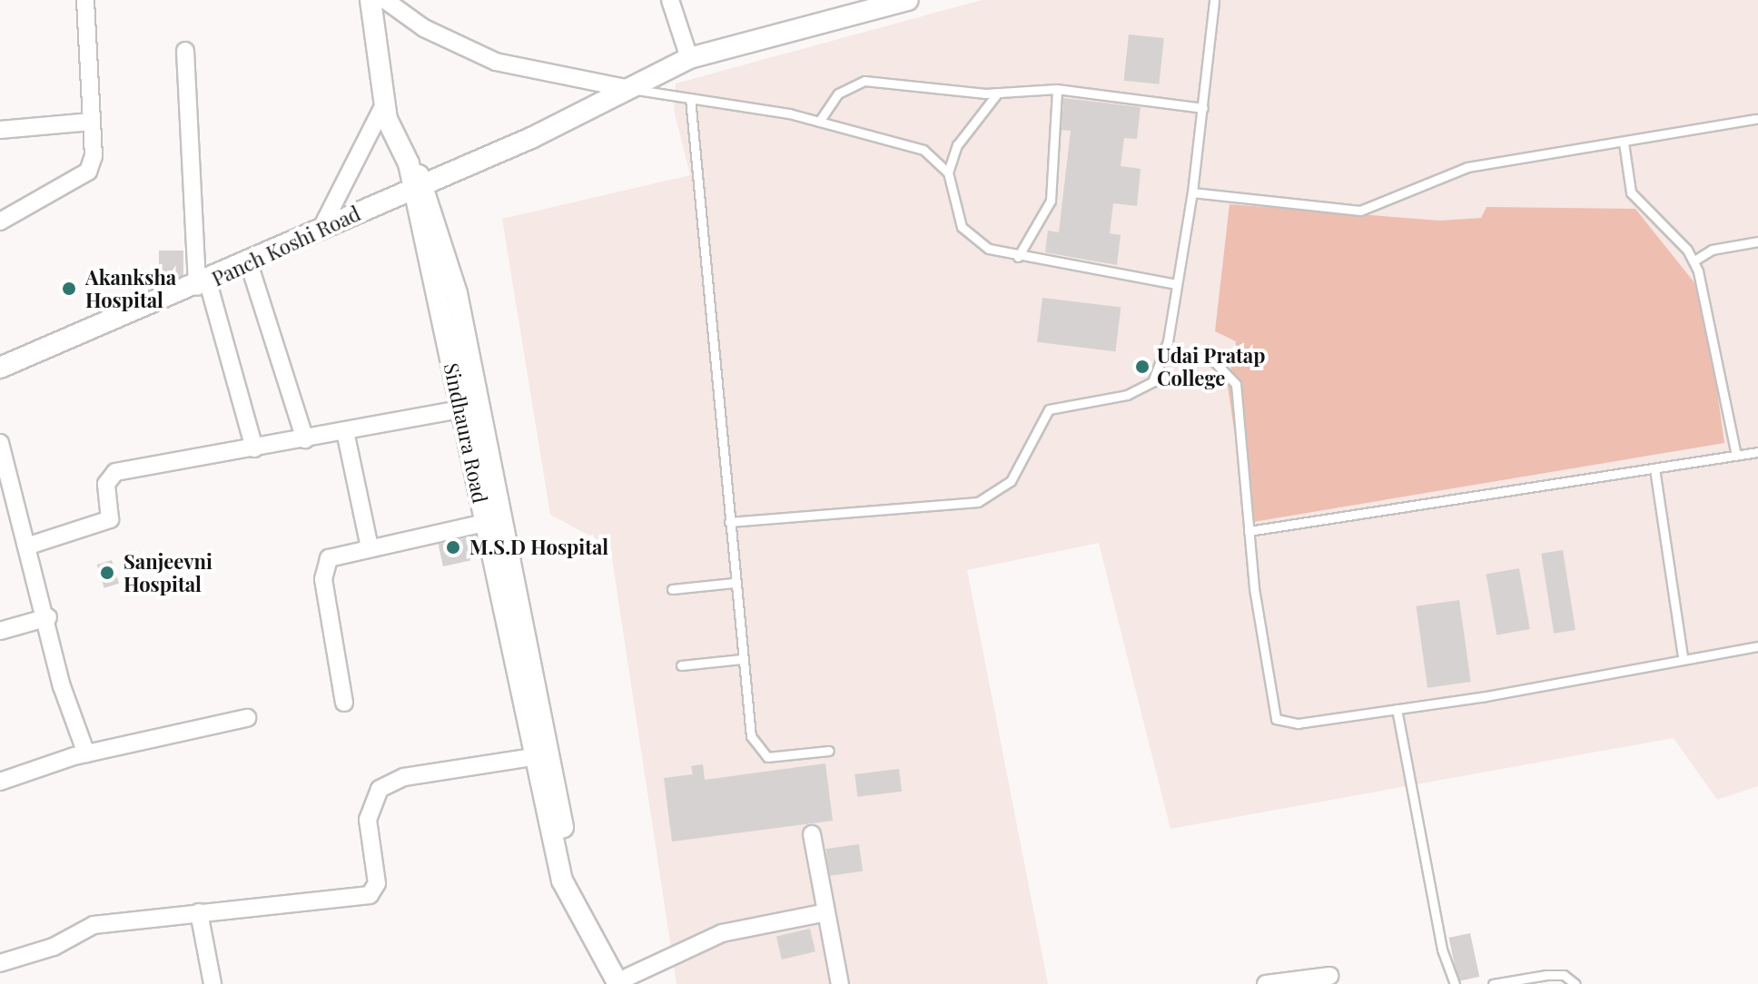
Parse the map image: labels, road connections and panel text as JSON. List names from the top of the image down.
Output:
{
  "streets": {
    "street": ["Panch Koshi Road", "Sindhaura Road"]
  },
  "crossings": [
    ["Panch Koshi Road", "Sindhaura Road"]
  ],
  "places": [
    "Akanksha Hospital",
    "Udai Pratap College",
    "M.S.D Hospital",
    "Sanjeevni Hospital"
  ]
}
